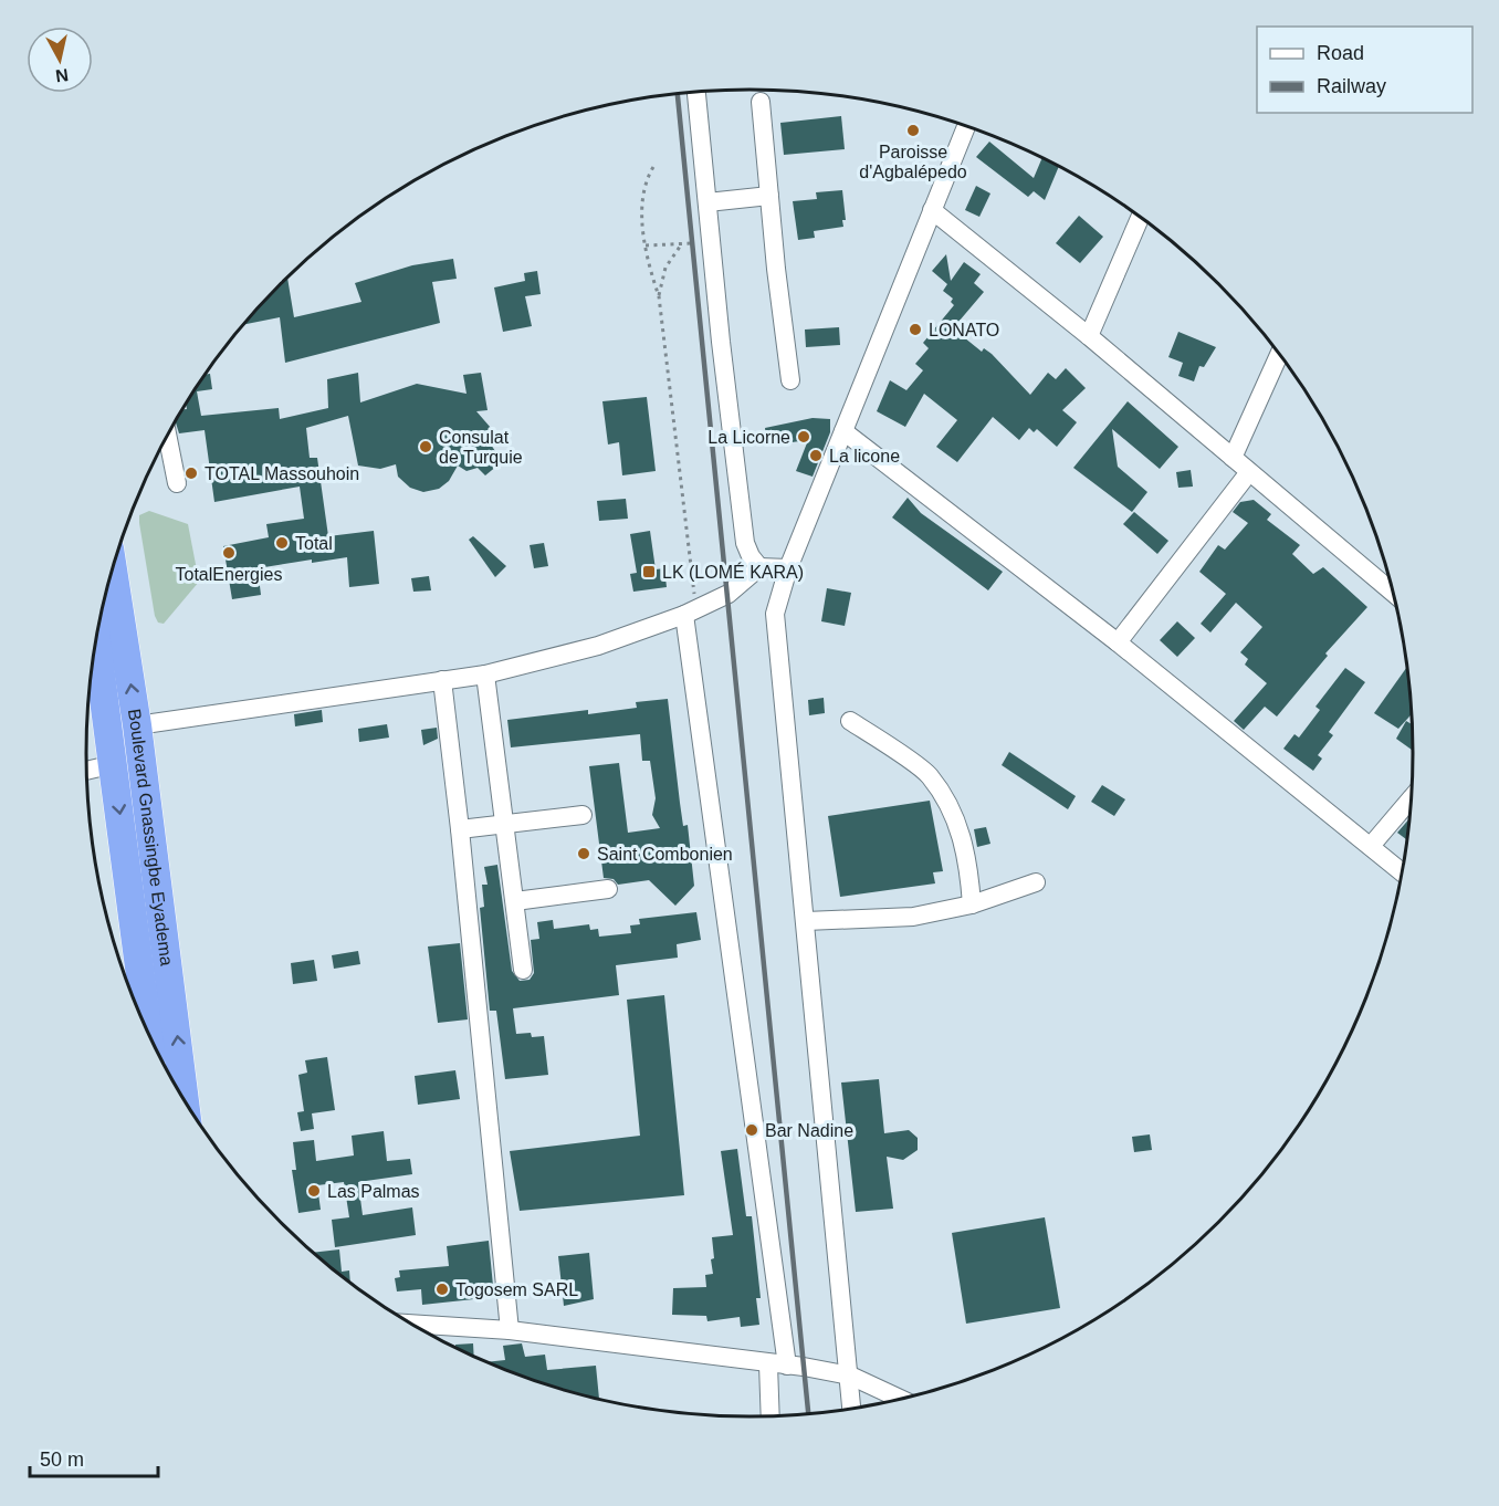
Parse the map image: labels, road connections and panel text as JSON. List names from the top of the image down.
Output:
{
  "streets": {
    "highway": ["Boulevard Gnassingbe Eyadema"]
  },
  "places": {
    "other": [
      "Paroisse d'Agbalépedo",
      "LONATO",
      "La Licorne",
      "Consulat de Turquie",
      "La licone",
      "TOTAL Massouhoin",
      "Total",
      "TotalEnergies",
      "Saint Combonien",
      "Bar Nadine",
      "Las Palmas",
      "Togosem SARL"
    ],
    "transit": ["LK (LOMÉ KARA)"]
  },
  "legend": ["Road", "Railway"],
  "scale_bar": "50 m",
  "north": "bottom"
}
